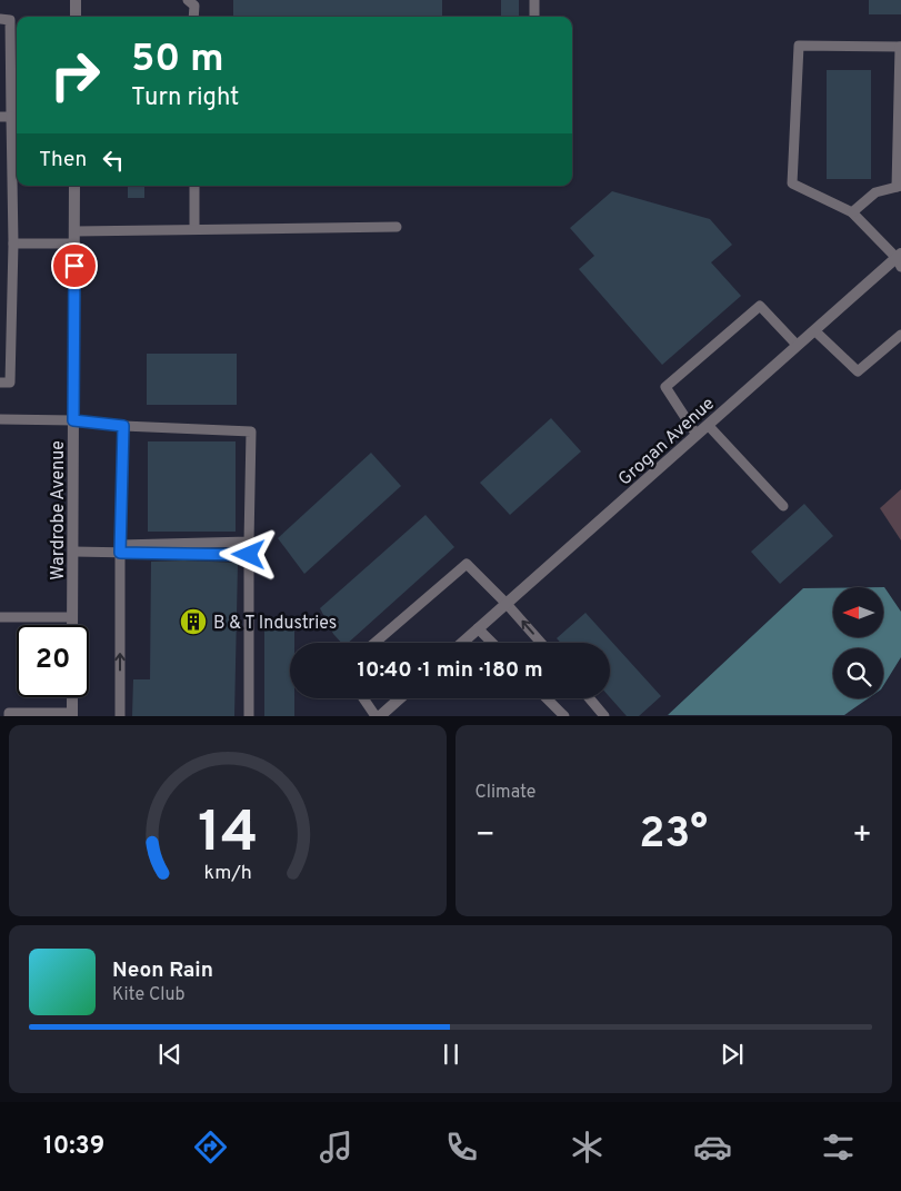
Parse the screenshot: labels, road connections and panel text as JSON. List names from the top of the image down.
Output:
{
  "streets": {
    "street": ["Grogan Avenue", "Wardrobe Avenue"]
  },
  "places": {
    "building": ["B & T Industries"]
  },
  "north": "left",
  "page": {
    "turn": ["50 m", "Turn right"],
    "then": "Then",
    "limit": "20",
    "trip": "10:40 · 1 min · 180 m",
    "tile": "Climate",
    "heat": ["−", "23°", "+"],
    "song": ["Neon Rain", "Kite Club"],
    "tabs": "10:39",
    "gauge": ["14", "km/h"]
  }
}
